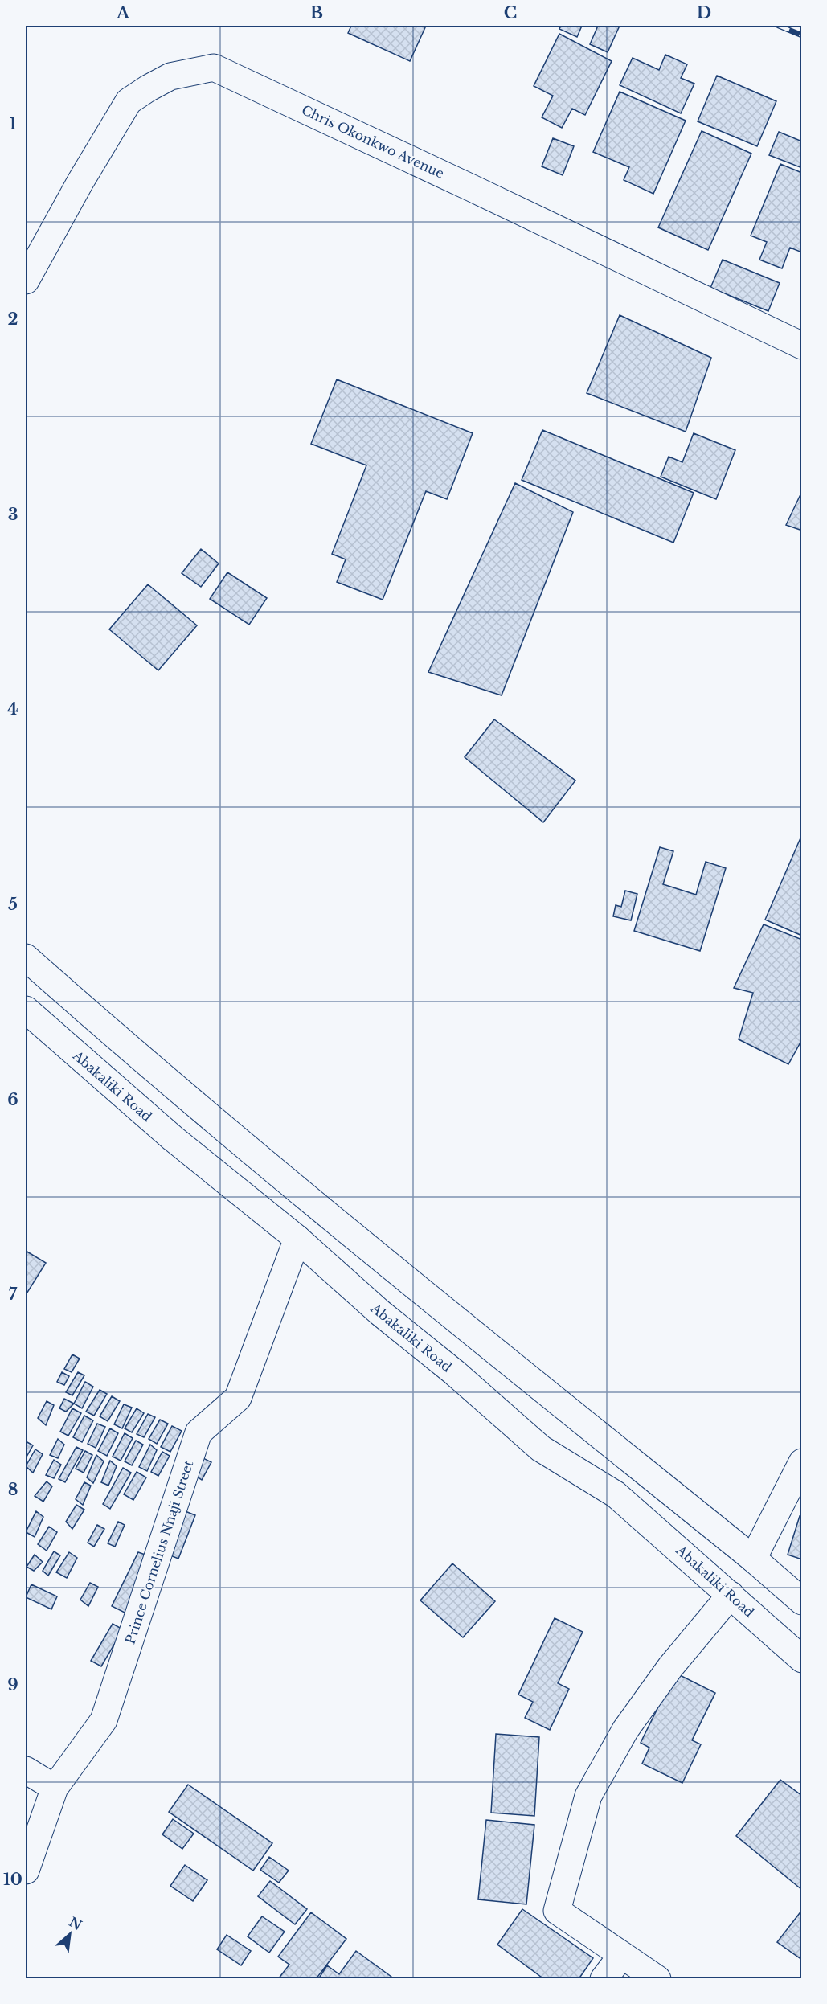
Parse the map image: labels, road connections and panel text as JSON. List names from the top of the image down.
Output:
{
  "streets": {
    "main road": ["Chris Okonkwo Avenue", "Abakaliki Road", "Prince Cornelius Nnaji Street"]
  },
  "crossings": [
    ["Abakaliki Road", "Prince Cornelius Nnaji Street"]
  ],
  "north": "top right",
  "grid": {
    "columns": [
      "A",
      "B",
      "C",
      "D"
    ],
    "rows": [
      "1",
      "2",
      "3",
      "4",
      "5",
      "6",
      "7",
      "8",
      "9",
      "10"
    ]
  }
}
